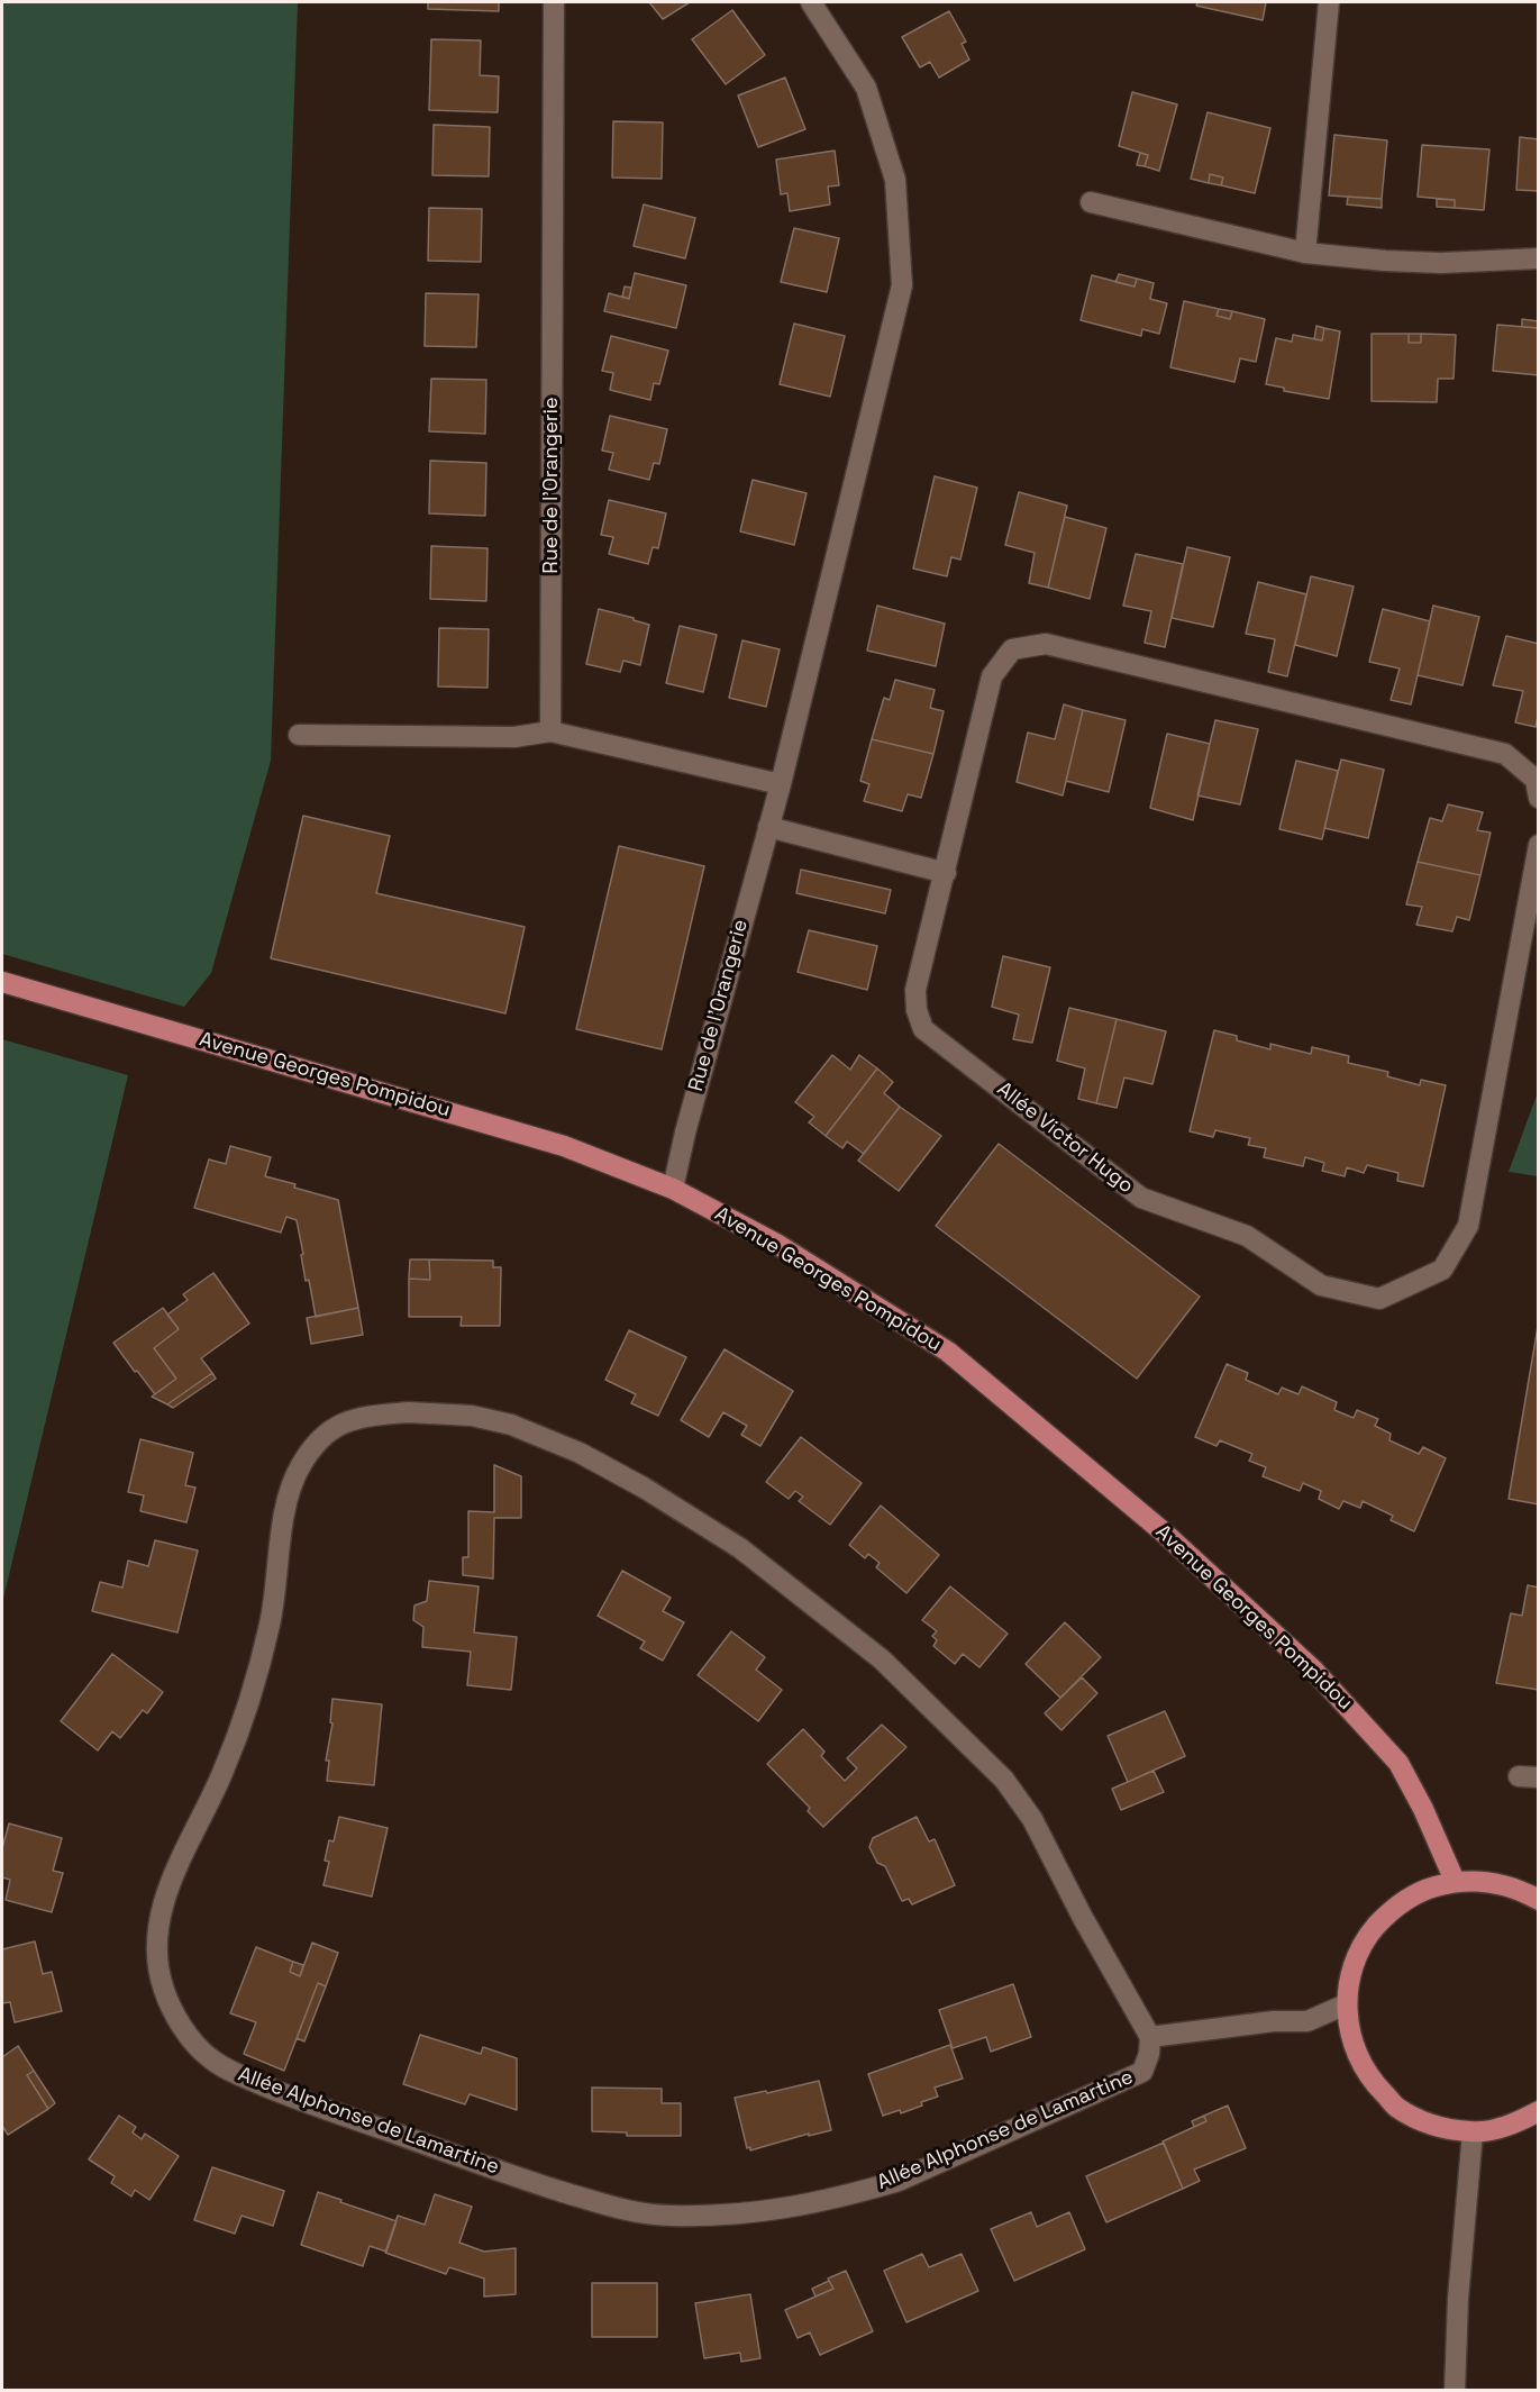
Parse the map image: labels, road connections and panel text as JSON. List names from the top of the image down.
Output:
{
  "streets": {
    "main road": ["Avenue Georges Pompidou"],
    "street": ["Rue de l'Orangerie", "Allée Victor Hugo", "Allée Alphonse de Lamartine"]
  },
  "crossings": [
    ["Rue de l'Orangerie", "Avenue Georges Pompidou"]
  ]
}
